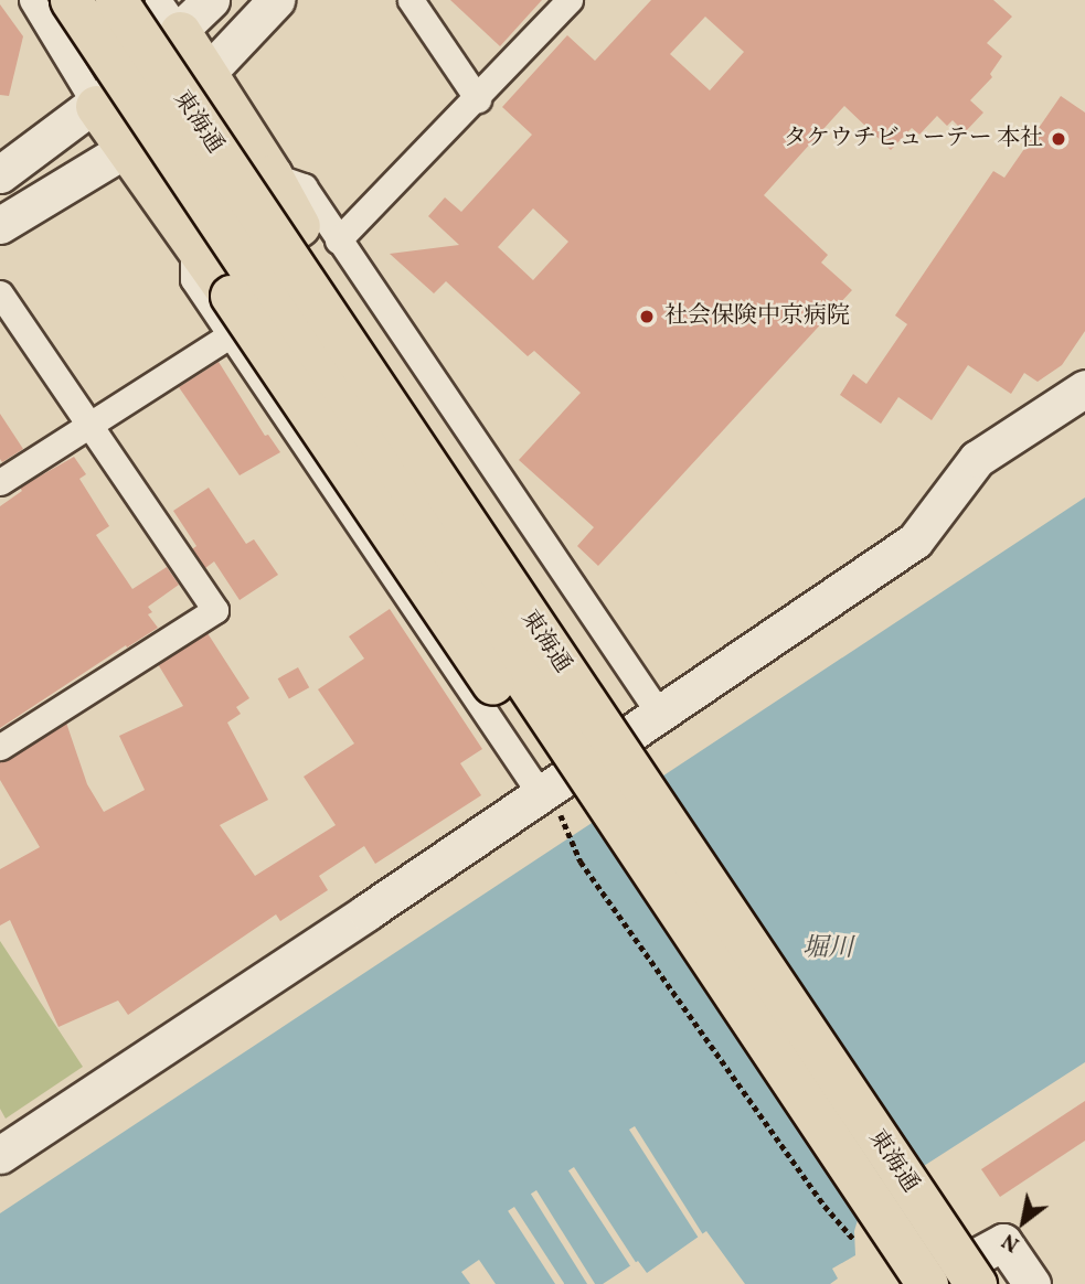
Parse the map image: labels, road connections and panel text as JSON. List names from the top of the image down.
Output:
{
  "streets": {
    "main road": ["東海通"]
  },
  "water": ["堀川"],
  "places": ["タケウチビューテー 本社", "社会保険中京病院"],
  "north": "bottom left"
}
